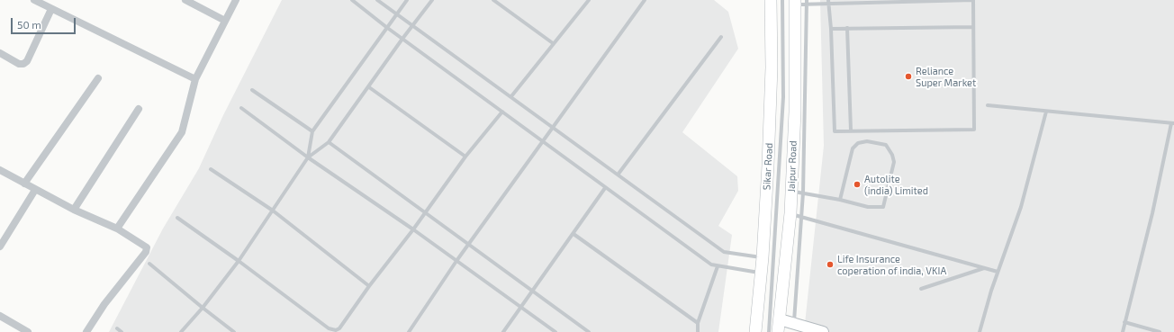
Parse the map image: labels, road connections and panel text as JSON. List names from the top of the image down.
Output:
{
  "streets": {
    "main road": ["Sikar Road", "Jaipur Road"]
  },
  "places": ["Reliance Super Market", "Autolite (india) Limited", "Life Insurance coperation of india, VKIA"],
  "scale_bar": "50 m"
}
